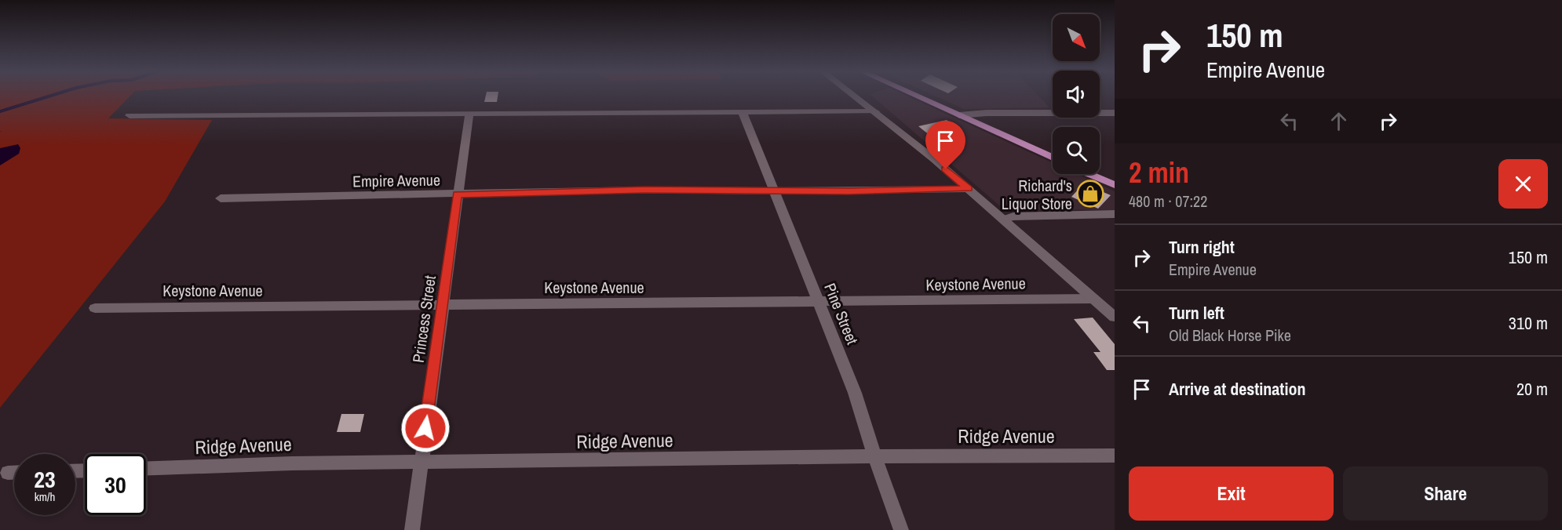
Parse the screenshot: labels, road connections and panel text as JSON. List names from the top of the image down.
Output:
{
  "streets": {
    "street": [
      "Empire Avenue",
      "Keystone Avenue",
      "Pine Street",
      "Princess Street",
      "Ridge Avenue"
    ]
  },
  "crossings": [
    ["Empire Avenue", "Pine Street"],
    ["Empire Avenue", "Princess Street"],
    ["Keystone Avenue", "Pine Street"],
    ["Keystone Avenue", "Princess Street"],
    ["Pine Street", "Ridge Avenue"],
    ["Princess Street", "Ridge Avenue"]
  ],
  "places": {
    "shop": ["Richard's Liquor Store"]
  },
  "north": "bottom right",
  "page": {
    "turn": ["150 m", "Empire Avenue"],
    "heading": ["2 min", "480 m · 07:22"],
    "list": [
      {
        "name": "Turn right",
        "note": "Empire Avenue",
        "value": "150 m"
      },
      {
        "name": "Turn left",
        "note": "Old Black Horse Pike",
        "value": "310 m"
      },
      {
        "name": "Arrive at destination",
        "value": "20 m"
      }
    ],
    "speed": "23 km/h",
    "limit": "30",
    "buttons": ["Exit", "Share"]
  }
}
